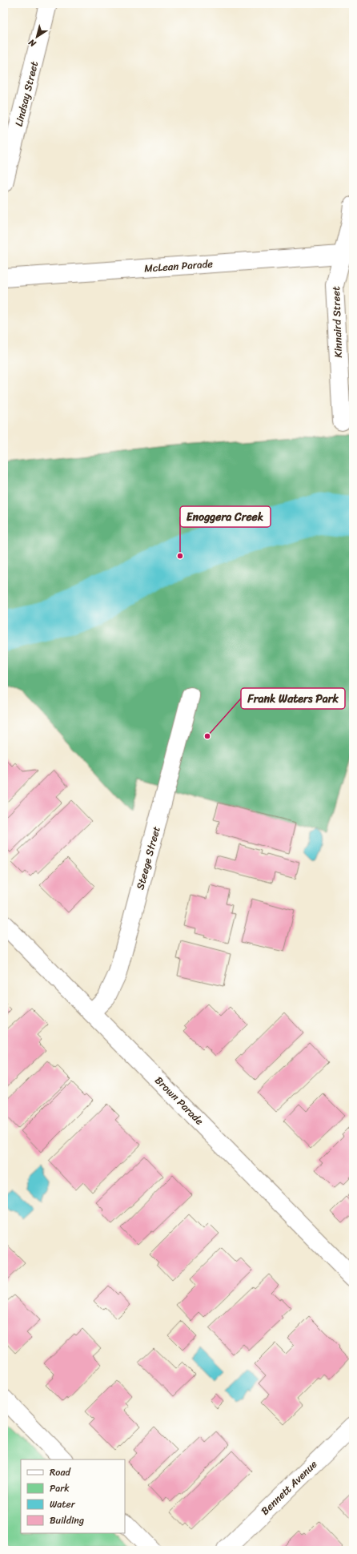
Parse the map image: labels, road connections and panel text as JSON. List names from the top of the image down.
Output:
{
  "streets": {
    "street": [
      "Lindsay Street",
      "McLean Parade",
      "Kinnaird Street",
      "Steege Street",
      "Brown Parade",
      "Bennett Avenue"
    ]
  },
  "crossings": [
    ["McLean Parade", "Kinnaird Street"],
    ["Steege Street", "Brown Parade"]
  ],
  "places": ["Enoggera Creek", "Frank Waters Park"],
  "legend": [
    "Road",
    "Park",
    "Water",
    "Building"
  ],
  "north": "bottom left"
}
